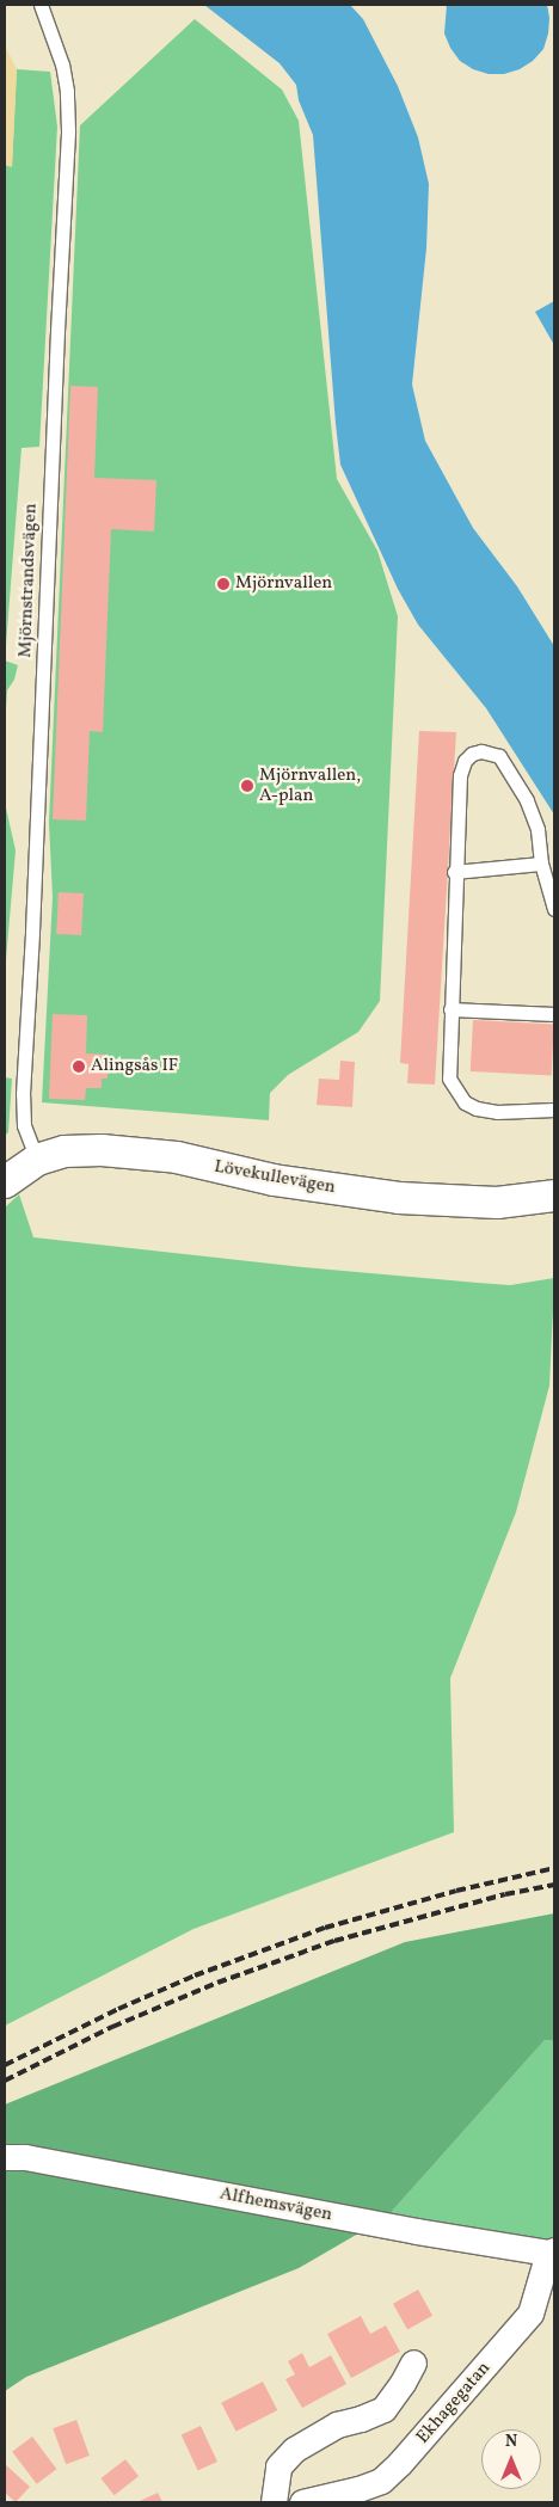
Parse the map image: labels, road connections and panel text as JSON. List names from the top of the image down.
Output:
{
  "streets": {
    "street": ["Lövekullevägen", "Alfhemsvägen", "Ekhagegatan"],
    "lane": ["Mjörnstrandsvägen"]
  },
  "crossings": [
    ["Mjörnstrandsvägen", "Lövekullevägen"],
    ["Alfhemsvägen", "Ekhagegatan"]
  ],
  "places": ["Mjörnvallen", "Mjörnvallen, A-plan", "Alingsås IF"],
  "north": "top"
}
